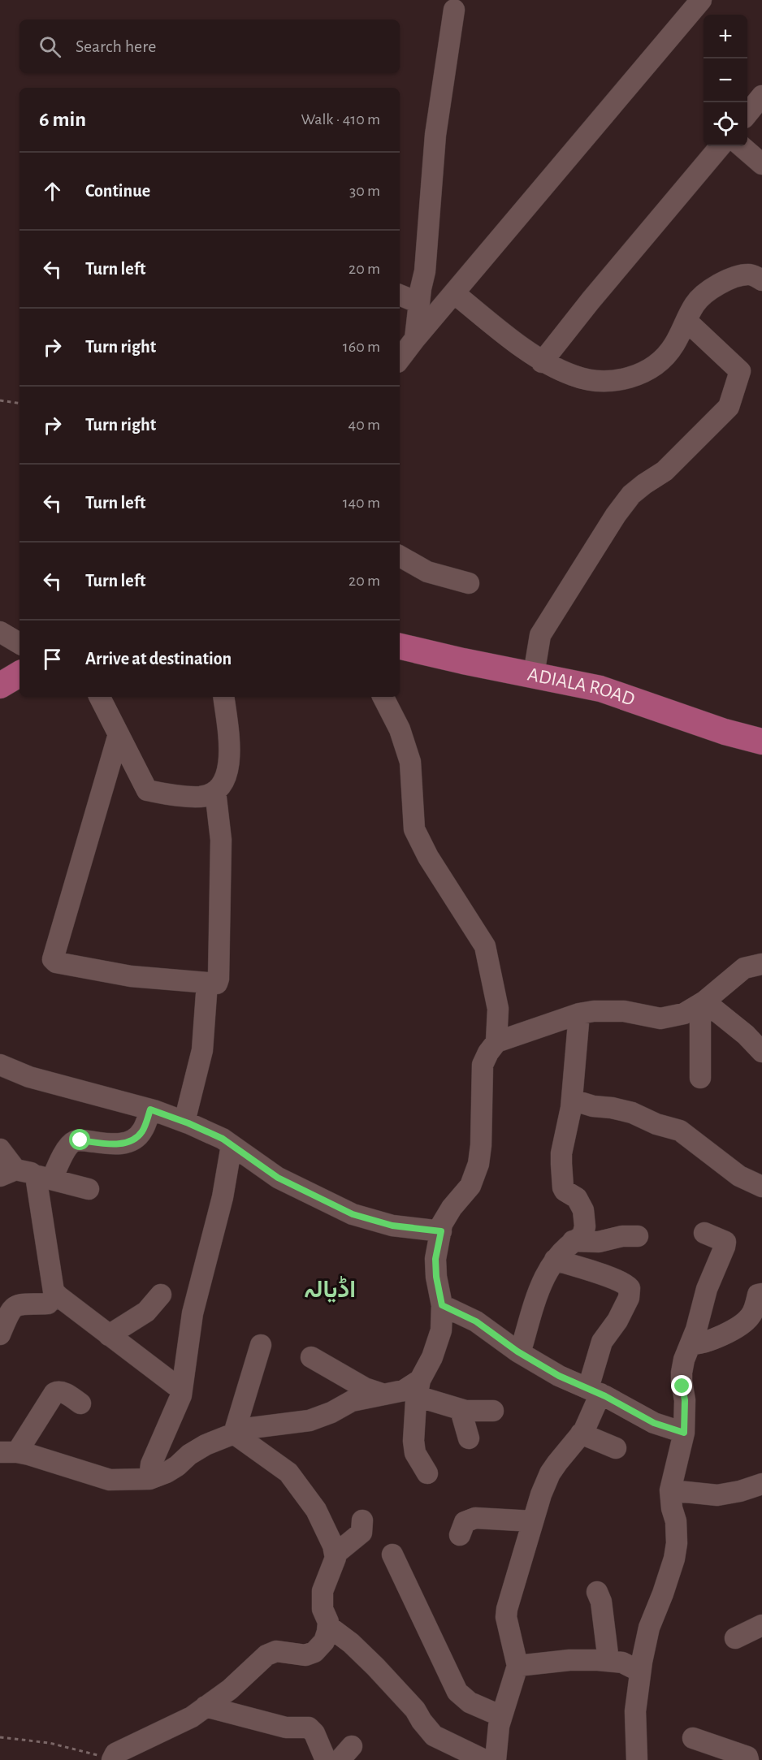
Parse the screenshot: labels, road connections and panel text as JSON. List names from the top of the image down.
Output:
{
  "streets": {
    "main road": ["ADIALA ROAD"]
  },
  "districts": ["اڈیالہ"],
  "page": {
    "map_buttons": ["+", "−"],
    "search": "Search here",
    "heading": ["6 min", "Walk · 410 m"],
    "list": [
      ["Continue", "30 m"],
      ["Turn left", "20 m"],
      ["Turn right", "160 m"],
      ["Turn right", "40 m"],
      ["Turn left", "140 m"],
      ["Turn left", "20 m"],
      "Arrive at destination"
    ]
  }
}
